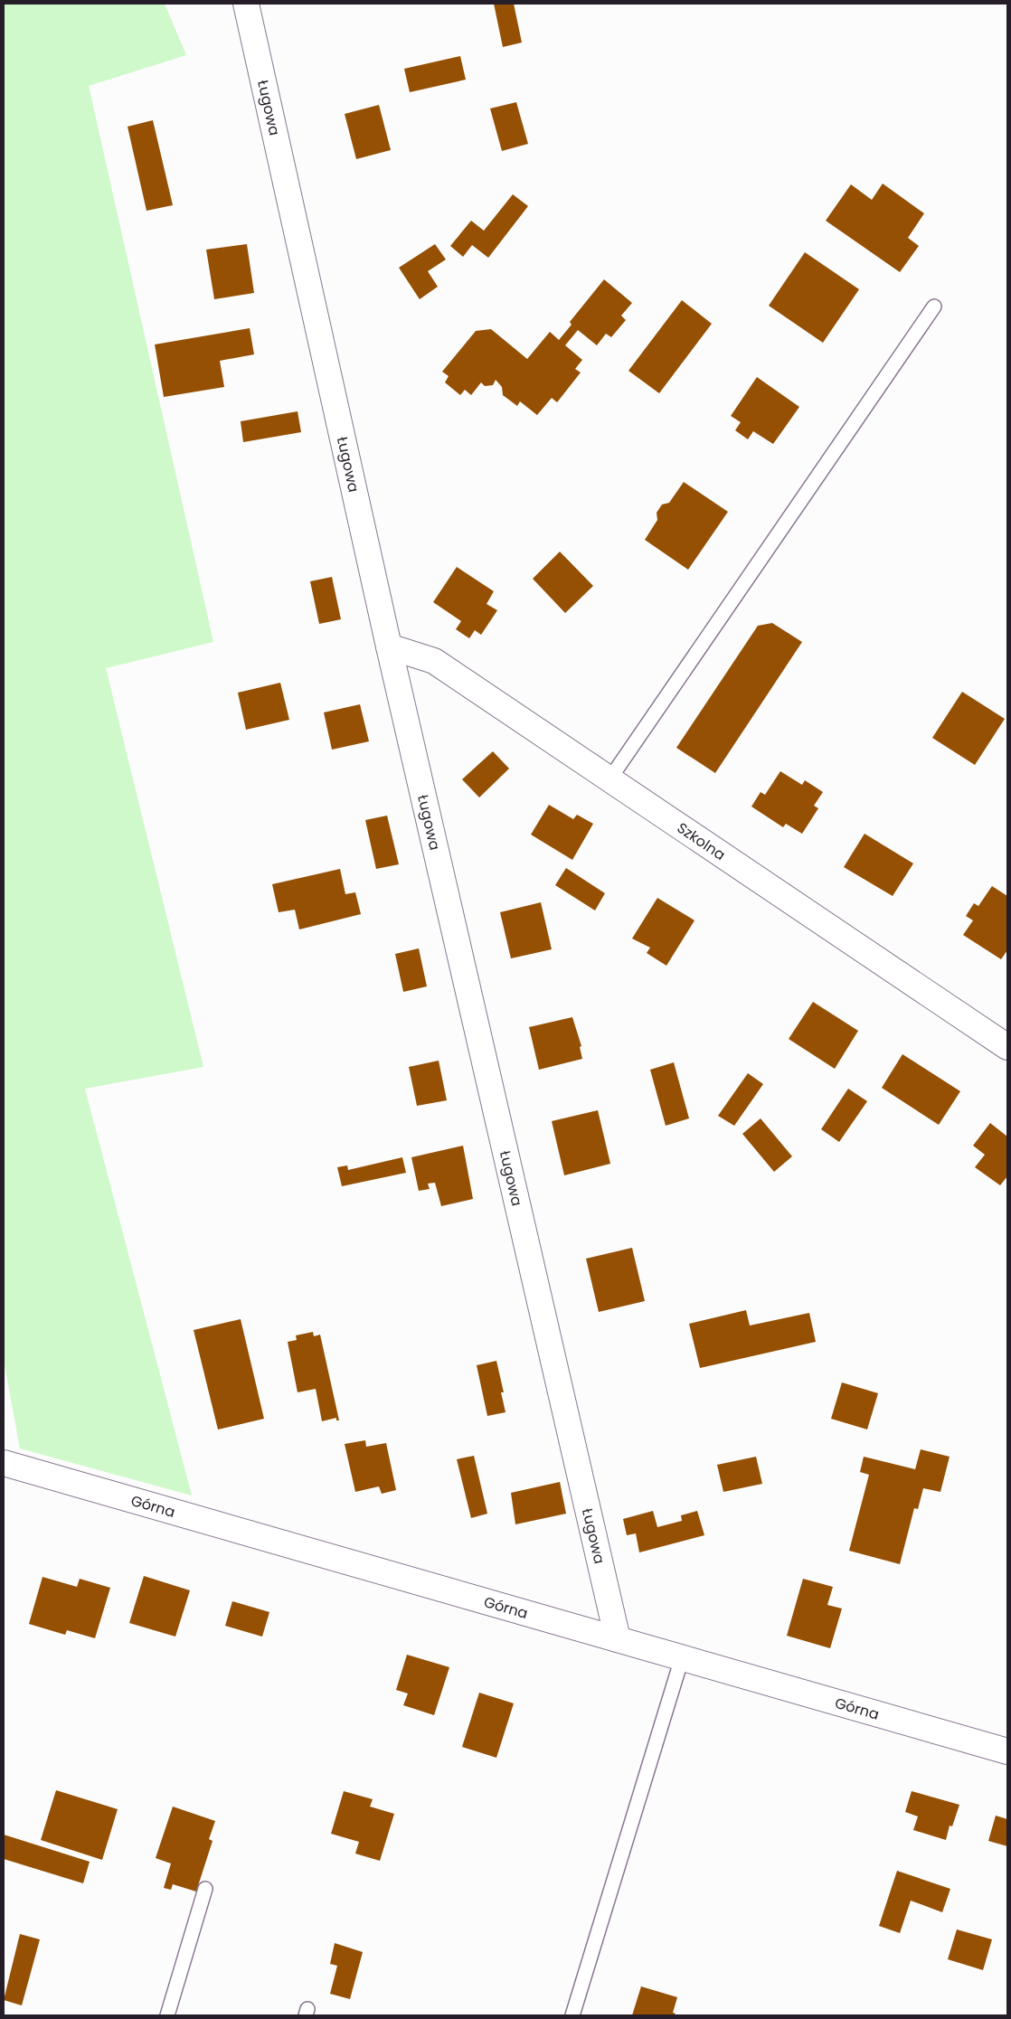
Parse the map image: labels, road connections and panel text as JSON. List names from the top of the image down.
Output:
{
  "streets": {
    "street": ["Ługowa", "Szkolna", "Górna"]
  },
  "crossings": [
    ["Ługowa", "Szkolna"],
    ["Ługowa", "Górna"]
  ]
}
